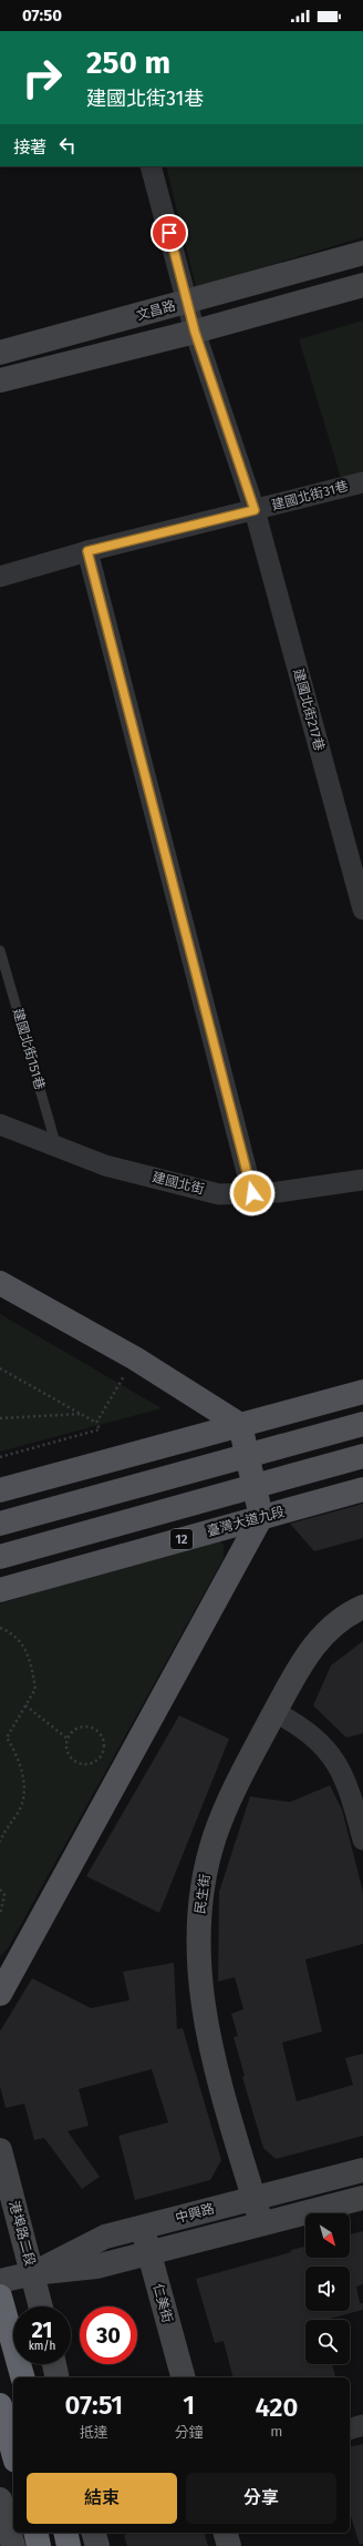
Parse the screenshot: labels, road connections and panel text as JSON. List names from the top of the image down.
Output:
{
  "streets": {
    "main road": ["臺灣大道九段", "12"],
    "street": [
      "文昌路",
      "建國北街31巷",
      "建國北街217巷",
      "建國北街",
      "民生街",
      "中興路",
      "港埠路二段",
      "仁美街"
    ],
    "lane": ["建國北街151巷"]
  },
  "crossings": [
    ["文昌路", "建國北街217巷"],
    ["建國北街31巷", "建國北街217巷"],
    ["建國北街151巷", "建國北街"],
    ["民生街", "中興路"],
    ["中興路", "港埠路二段"],
    ["中興路", "仁美街"]
  ],
  "north": "bottom right",
  "page": {
    "status": "07:50",
    "turn": ["250 m", "建國北街31巷"],
    "then": "接著",
    "speed": "21 km/h",
    "limit": "30",
    "eta": [
      "07:51",
      "抵達",
      "1",
      "分鐘",
      "420",
      "m"
    ],
    "buttons": ["結束", "分享"]
  }
}
